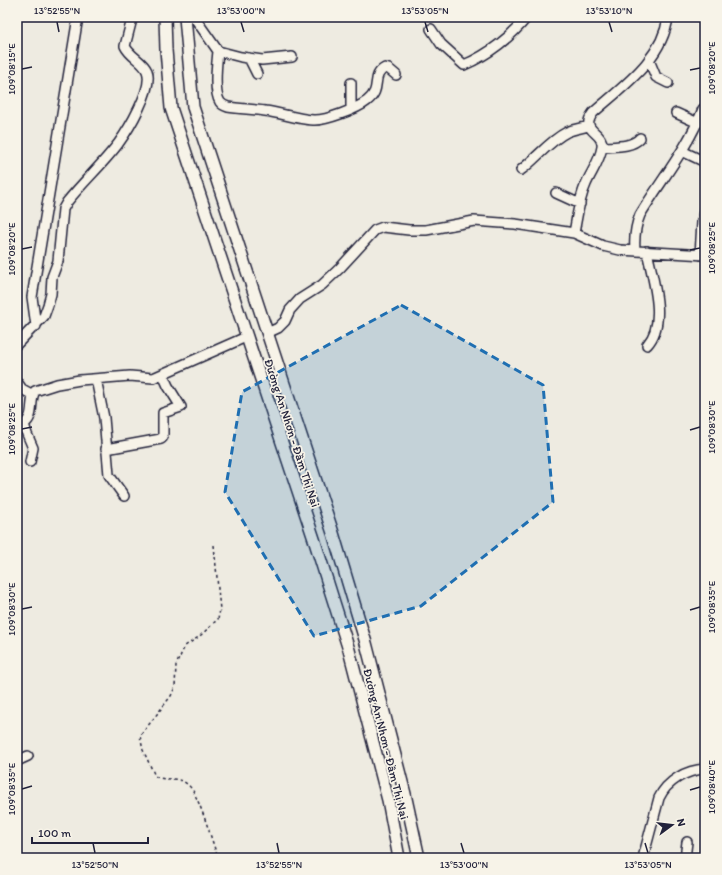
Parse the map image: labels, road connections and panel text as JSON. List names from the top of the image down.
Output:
{
  "streets": {
    "main road": ["Đường An Nhơn - Đầm Thị Nại"]
  },
  "scale_bar": "100 m",
  "north": "right",
  "coordinates": [
    "13°52'55\"N",
    "13°53'00\"N",
    "13°53'05\"N",
    "13°53'10\"N",
    "109°08'20\"E",
    "109°08'15\"E",
    "109°08'25\"E",
    "109°08'30\"E",
    "109°08'35\"E",
    "109°08'40\"E",
    "13°52'50\"N"
  ]
}
